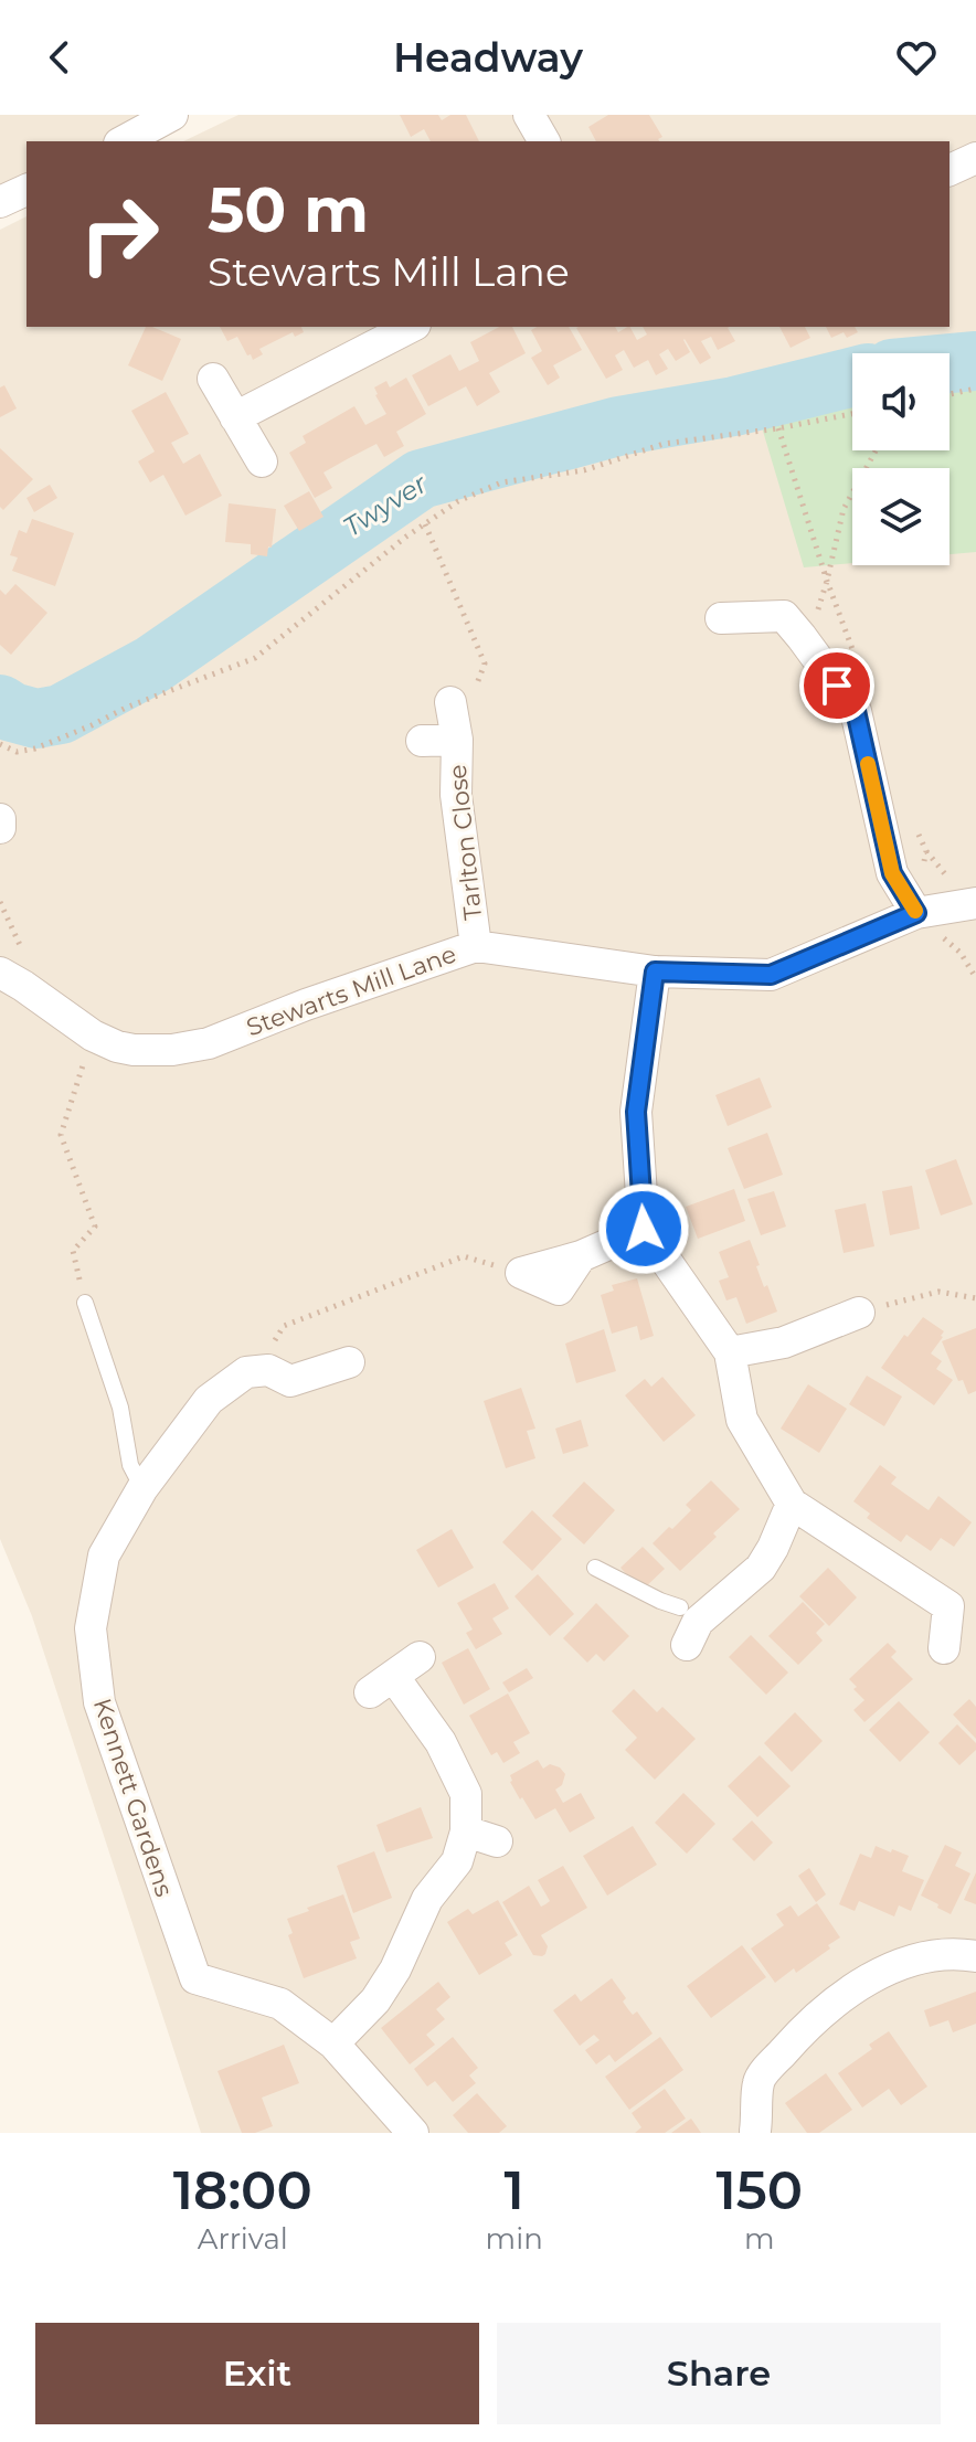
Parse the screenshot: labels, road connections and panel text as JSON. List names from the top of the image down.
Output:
{
  "streets": {
    "street": ["Tarlton Close", "Stewarts Mill Lane", "Kennett Gardens"]
  },
  "crossings": [
    ["Tarlton Close", "Stewarts Mill Lane"]
  ],
  "water": ["Twyver"],
  "page": {
    "header": "Headway",
    "turn": ["50 m", "Stewarts Mill Lane"],
    "eta": [
      "18:00",
      "Arrival",
      "1",
      "min",
      "150",
      "m"
    ],
    "buttons": ["Exit", "Share"]
  }
}
